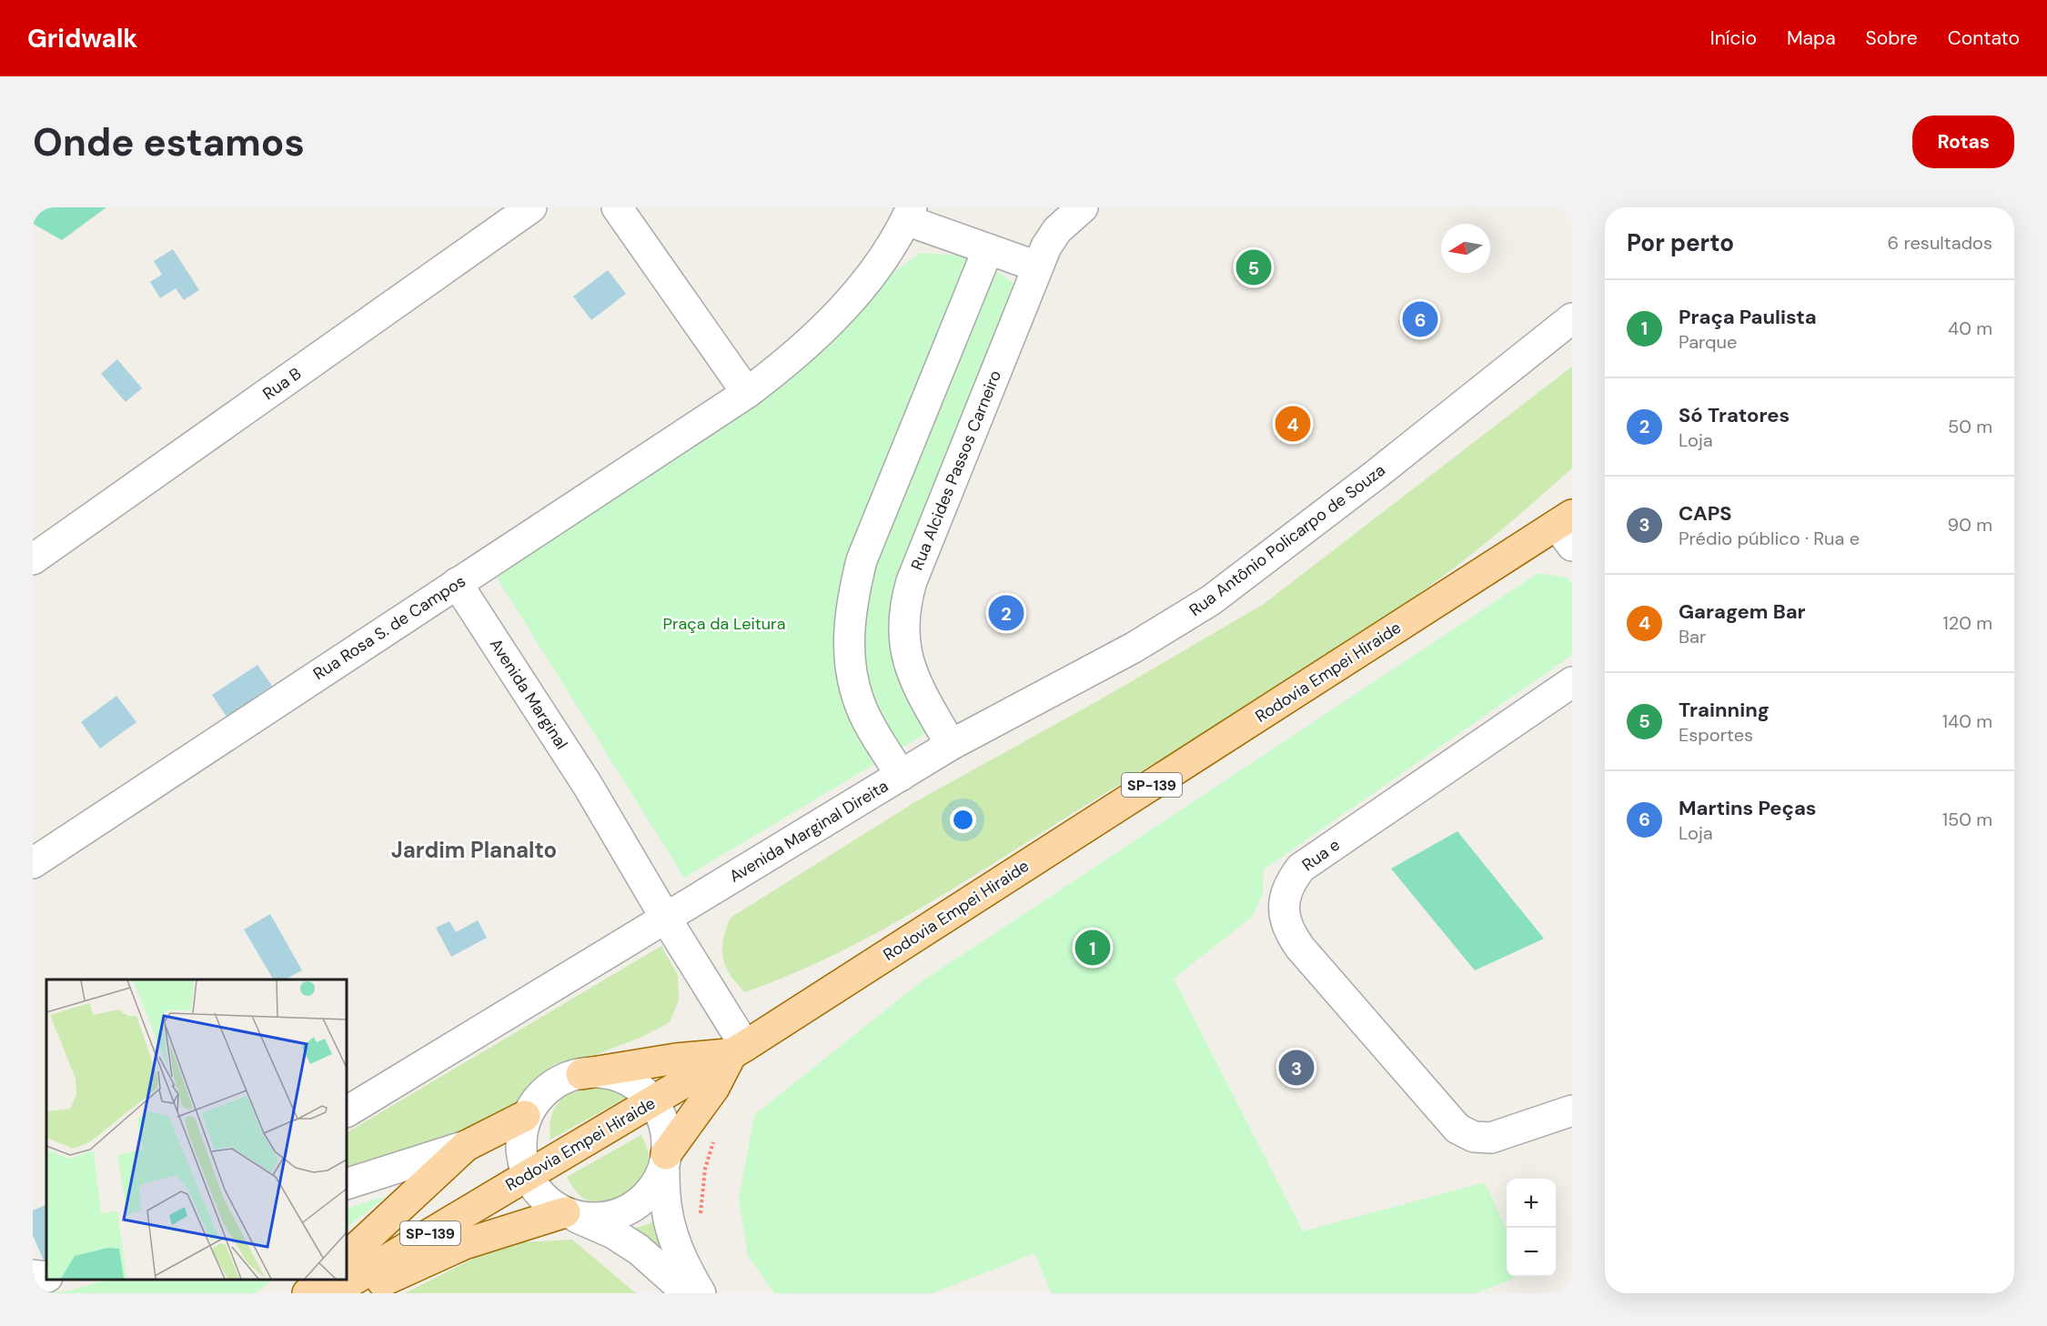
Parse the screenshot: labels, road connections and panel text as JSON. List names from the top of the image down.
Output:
{
  "streets": {
    "main road": ["Rodovia Empei Hiraide", "SP-139"],
    "street": [
      "Rua B",
      "Rua Alcides Passos Carneiro",
      "Rua Antônio Policarpo de Souza",
      "Rua Rosa S. de Campos",
      "Avenida Marginal",
      "Avenida Marginal Direita",
      "Rua e"
    ]
  },
  "crossings": [
    ["Rua Alcides Passos Carneiro", "Rua Antônio Policarpo de Souza"],
    ["Rua Alcides Passos Carneiro", "Avenida Marginal Direita"],
    ["Rua Antônio Policarpo de Souza", "Avenida Marginal Direita"],
    ["Rua Rosa S. de Campos", "Avenida Marginal"],
    ["Rodovia Empei Hiraide", "Avenida Marginal"],
    ["Avenida Marginal", "Avenida Marginal Direita"]
  ],
  "districts": ["Jardim Planalto"],
  "parks": ["Praça da Leitura"],
  "north": "left",
  "page": {
    "header": "Gridwalk",
    "nav": [
      "Início",
      "Mapa",
      "Sobre",
      "Contato"
    ],
    "buttons": "Rotas",
    "title": "Onde estamos",
    "heading": ["Por perto", "6 resultados"],
    "pins": [
      "5",
      "6",
      "4",
      "2",
      "1",
      "3"
    ],
    "list": [
      {
        "mark": "1",
        "name": "Praça Paulista",
        "note": "Parque",
        "value": "40 m"
      },
      {
        "mark": "2",
        "name": "Só Tratores",
        "note": "Loja",
        "value": "50 m"
      },
      {
        "mark": "3",
        "name": "CAPS",
        "note": "Prédio público · Rua e",
        "value": "90 m"
      },
      {
        "mark": "4",
        "name": "Garagem Bar",
        "note": "Bar",
        "value": "120 m"
      },
      {
        "mark": "5",
        "name": "Trainning",
        "note": "Esportes",
        "value": "140 m"
      },
      {
        "mark": "6",
        "name": "Martins Peças",
        "note": "Loja",
        "value": "150 m"
      }
    ],
    "map_buttons": ["+", "−"]
  }
}
